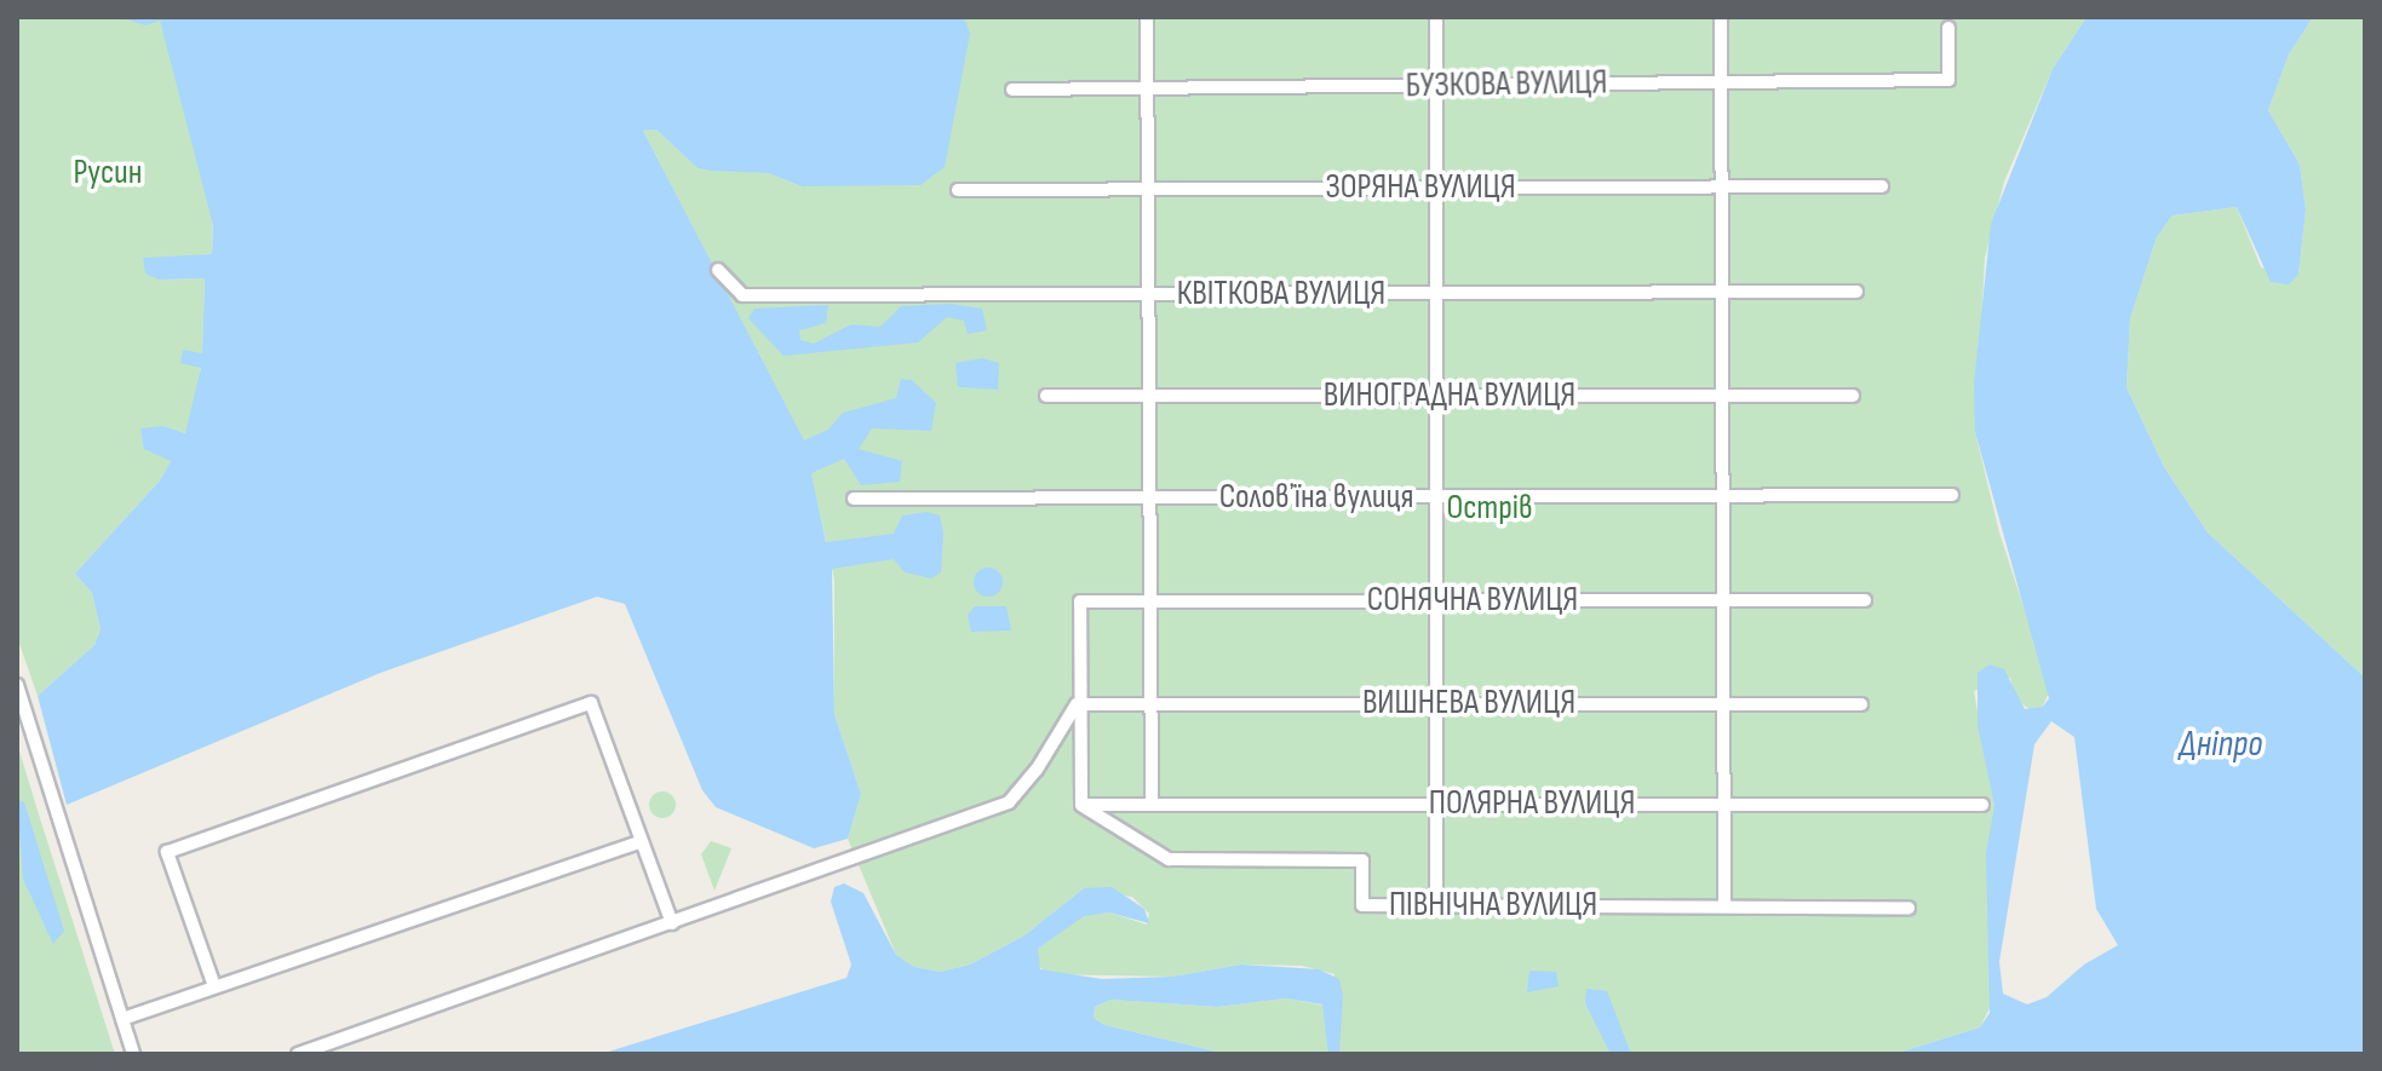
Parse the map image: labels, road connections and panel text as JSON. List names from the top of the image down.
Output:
{
  "streets": {
    "street": [
      "БУЗКОВА ВУЛИЦЯ",
      "ЗОРЯНА ВУЛИЦЯ",
      "КВІТКОВА ВУЛИЦЯ",
      "ВИНОГРАДНА ВУЛИЦЯ",
      "Соловʼїна вулиця",
      "СОНЯЧНА ВУЛИЦЯ",
      "ВИШНЕВА ВУЛИЦЯ",
      "ПОЛЯРНА ВУЛИЦЯ",
      "ПІВНІЧНА ВУЛИЦЯ"
    ]
  },
  "crossings": [
    ["СОНЯЧНА ВУЛИЦЯ", "ВИШНЕВА ВУЛИЦЯ"],
    ["ПОЛЯРНА ВУЛИЦЯ", "ПІВНІЧНА ВУЛИЦЯ"]
  ],
  "water": ["Дніпро"],
  "parks": ["Русин", "Острів"]
}
